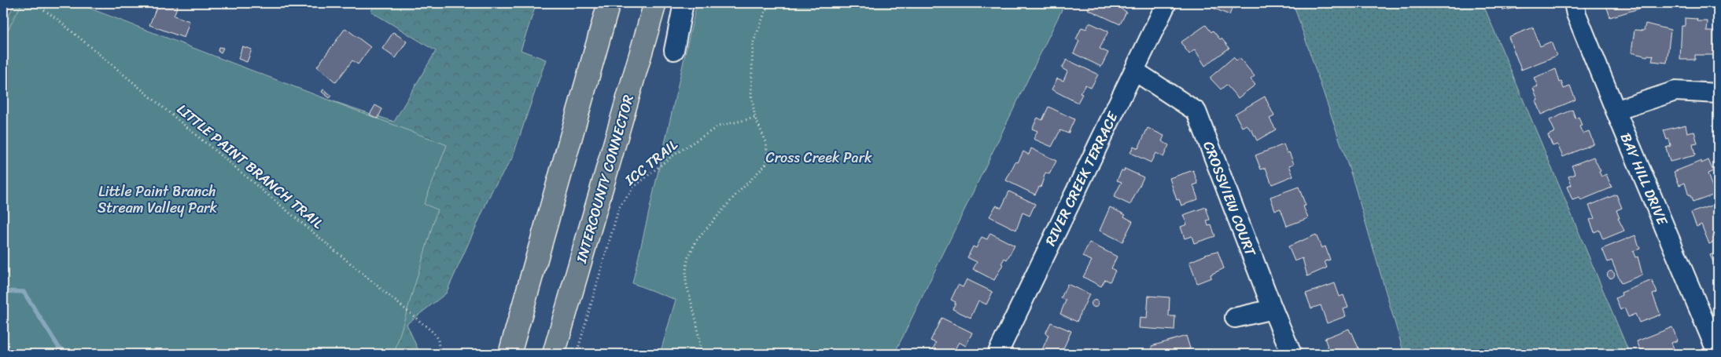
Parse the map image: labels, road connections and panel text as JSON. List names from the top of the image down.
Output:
{
  "streets": {
    "highway": ["INTERCOUNTY CONNECTOR"],
    "street": ["RIVER CREEK TERRACE", "BAY HILL DRIVE", "CROSSVIEW COURT"],
    "path": ["ICC TRAIL", "LITTLE PAINT BRANCH TRAIL"]
  },
  "crossings": [
    ["RIVER CREEK TERRACE", "CROSSVIEW COURT"]
  ],
  "parks": ["Cross Creek Park", "Little Paint Branch Stream Valley Park"]
}
